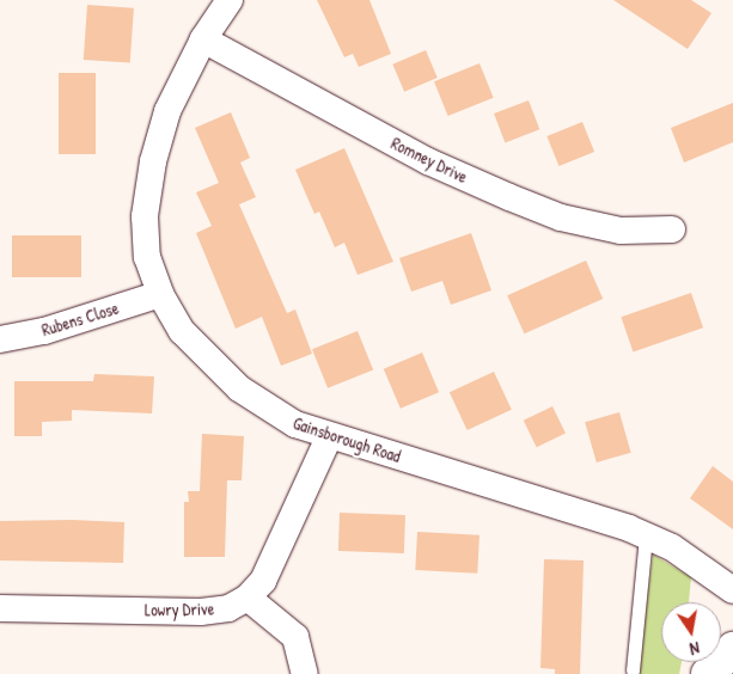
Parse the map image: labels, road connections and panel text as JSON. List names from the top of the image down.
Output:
{
  "streets": {
    "street": [
      "Romney Drive",
      "Rubens Close",
      "Gainsborough Road",
      "Lowry Drive"
    ]
  },
  "crossings": [
    ["Romney Drive", "Gainsborough Road"],
    ["Rubens Close", "Gainsborough Road"]
  ],
  "north": "bottom"
}
